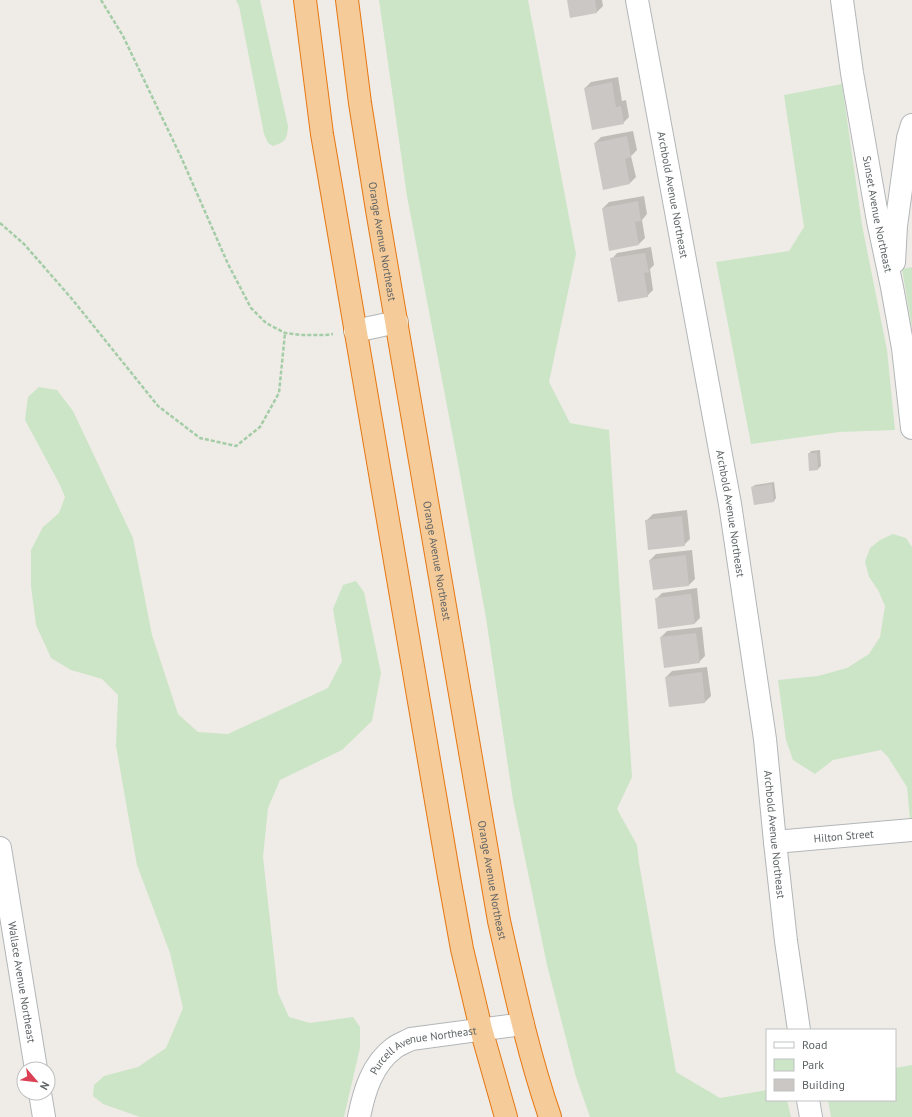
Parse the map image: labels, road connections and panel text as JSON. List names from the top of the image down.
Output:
{
  "streets": {
    "highway": ["Orange Avenue Northeast"],
    "street": [
      "Archbold Avenue Northeast",
      "Sunset Avenue Northeast",
      "Hilton Street",
      "Wallace Avenue Northeast",
      "Purcell Avenue Northeast"
    ]
  },
  "crossings": [
    ["Archbold Avenue Northeast", "Hilton Street"],
    ["Orange Avenue Northeast", "Purcell Avenue Northeast"]
  ],
  "legend": ["Road", "Park", "Building"],
  "north": "bottom right"
}
